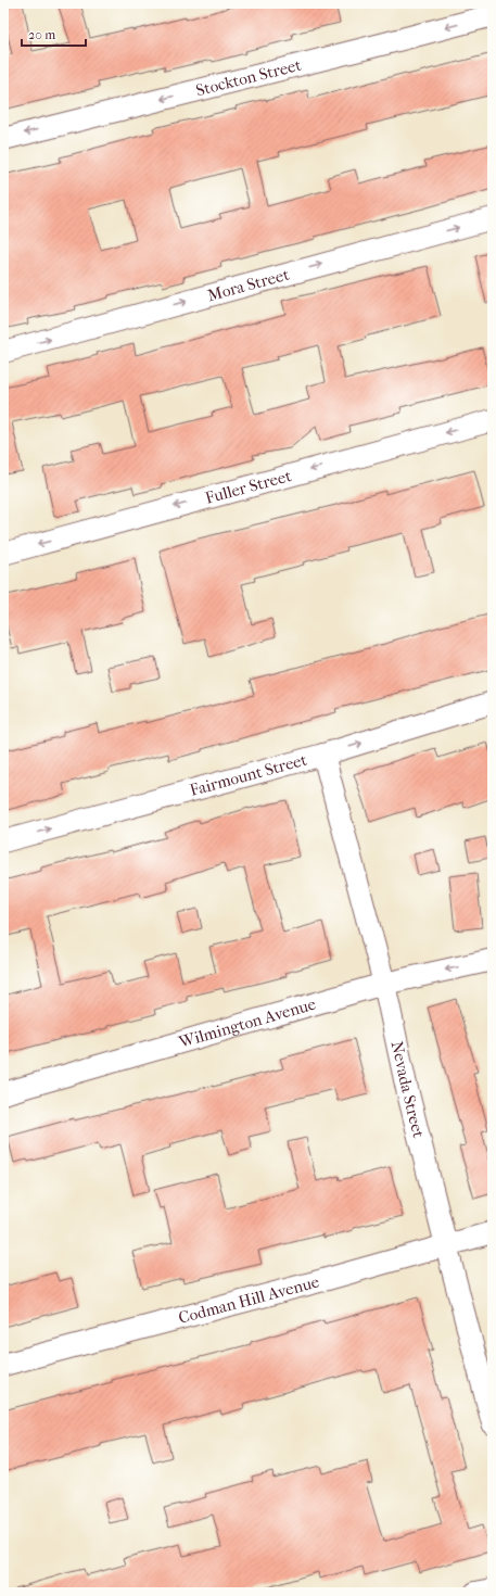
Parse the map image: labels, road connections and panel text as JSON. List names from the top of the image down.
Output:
{
  "streets": {
    "street": [
      "Stockton Street",
      "Mora Street",
      "Fuller Street",
      "Fairmount Street",
      "Wilmington Avenue",
      "Nevada Street",
      "Codman Hill Avenue"
    ]
  },
  "crossings": [
    ["Fairmount Street", "Nevada Street"],
    ["Wilmington Avenue", "Nevada Street"],
    ["Nevada Street", "Codman Hill Avenue"]
  ],
  "one_way": [
    "Stockton Street",
    "Mora Street",
    "Fuller Street",
    "Fairmount Street"
  ],
  "scale_bar": "20 m"
}
